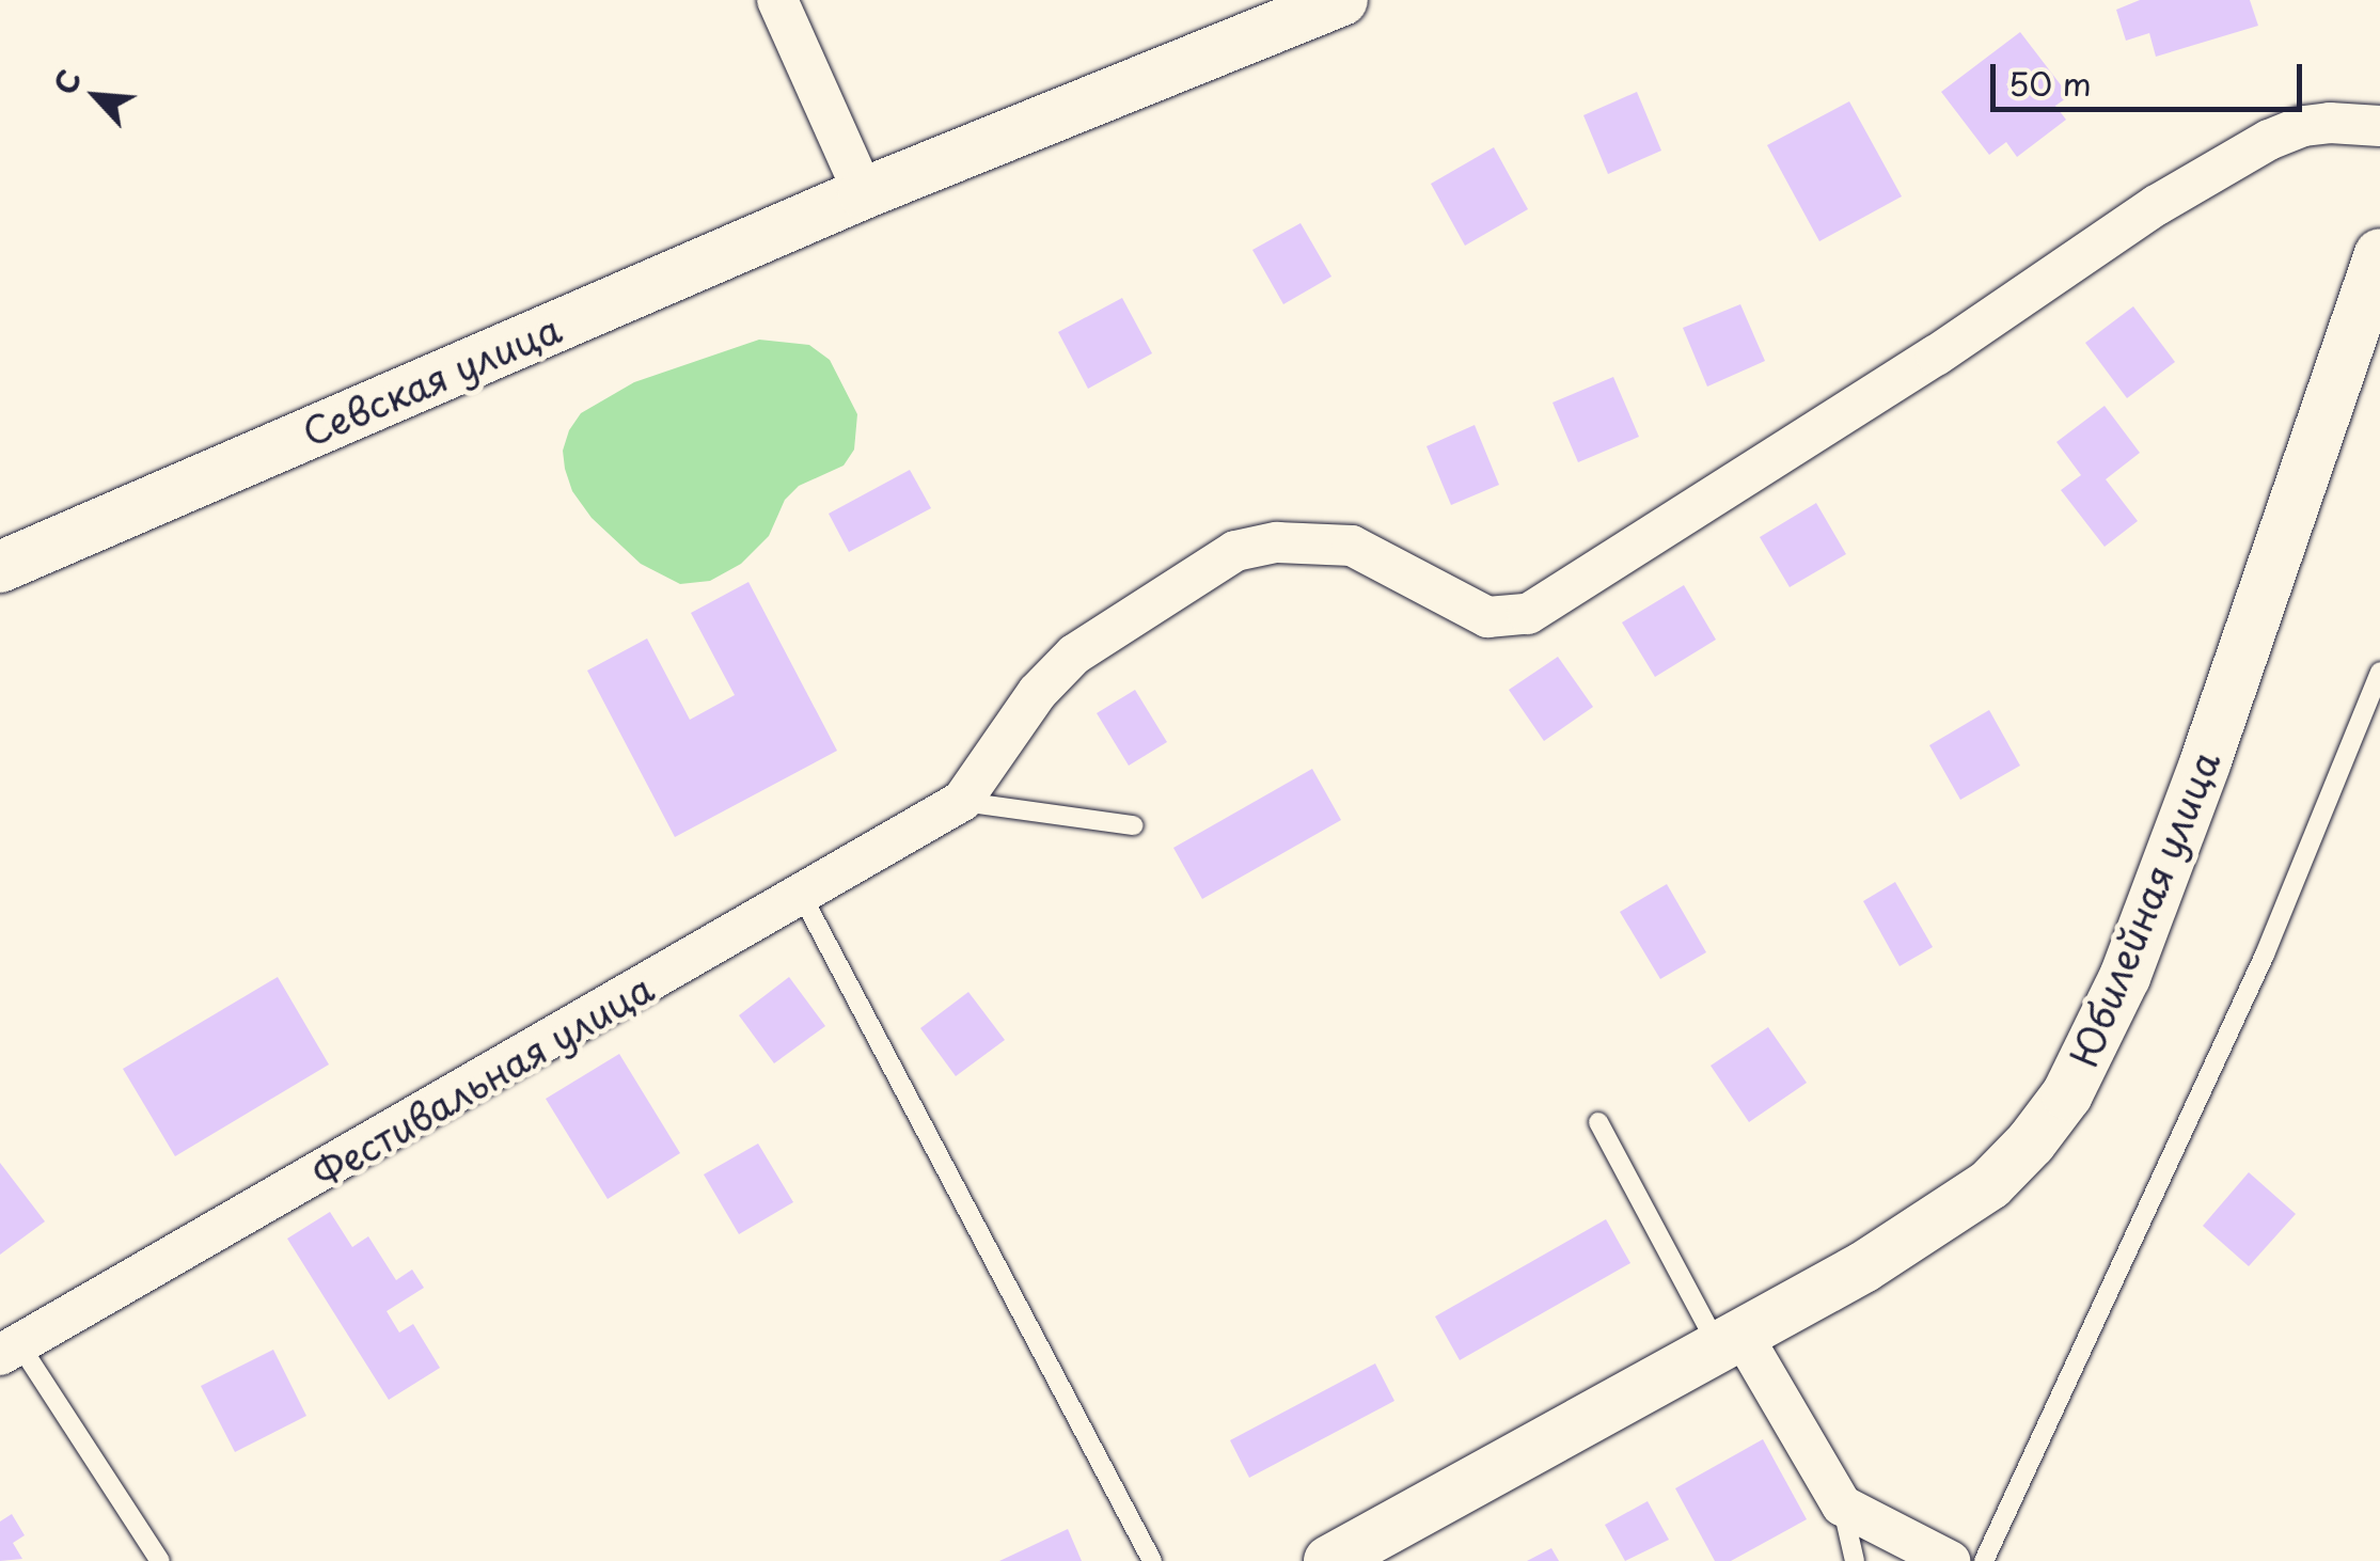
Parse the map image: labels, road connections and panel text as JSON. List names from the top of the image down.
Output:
{
  "streets": {
    "street": ["Севская улица", "Юбилейная улица", "Фестивальная улица"]
  },
  "scale_bar": "50 m",
  "north": "top left"
}
